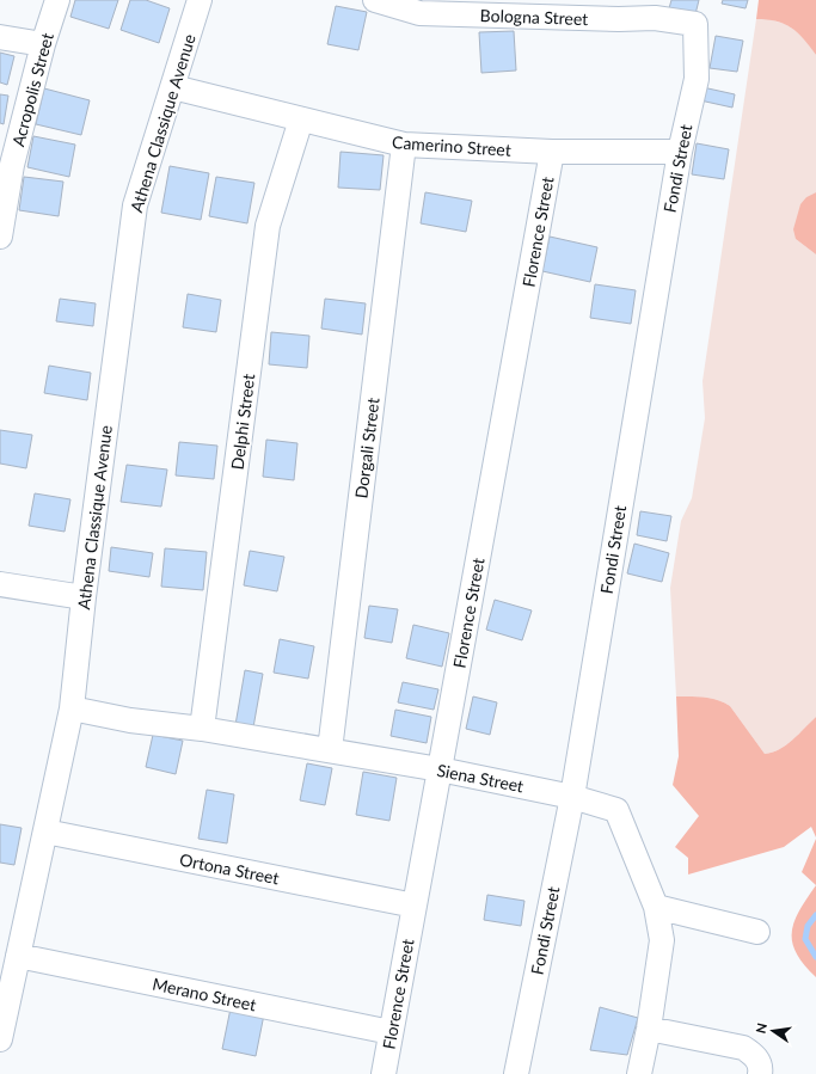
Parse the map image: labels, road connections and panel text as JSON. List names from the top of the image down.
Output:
{
  "streets": {
    "street": [
      "Bologna Street",
      "Acropolis Street",
      "Athena Classique Avenue",
      "Camerino Street",
      "Fondi Street",
      "Florence Street",
      "Delphi Street",
      "Dorgali Street",
      "Siena Street",
      "Ortona Street",
      "Merano Street"
    ]
  },
  "crossings": [
    ["Bologna Street", "Fondi Street"],
    ["Athena Classique Avenue", "Camerino Street"],
    ["Athena Classique Avenue", "Siena Street"],
    ["Athena Classique Avenue", "Ortona Street"],
    ["Athena Classique Avenue", "Merano Street"],
    ["Camerino Street", "Fondi Street"],
    ["Camerino Street", "Florence Street"],
    ["Camerino Street", "Delphi Street"],
    ["Camerino Street", "Dorgali Street"],
    ["Fondi Street", "Siena Street"],
    ["Florence Street", "Siena Street"],
    ["Florence Street", "Ortona Street"],
    ["Florence Street", "Merano Street"],
    ["Delphi Street", "Siena Street"],
    ["Dorgali Street", "Siena Street"]
  ],
  "north": "left"
}
